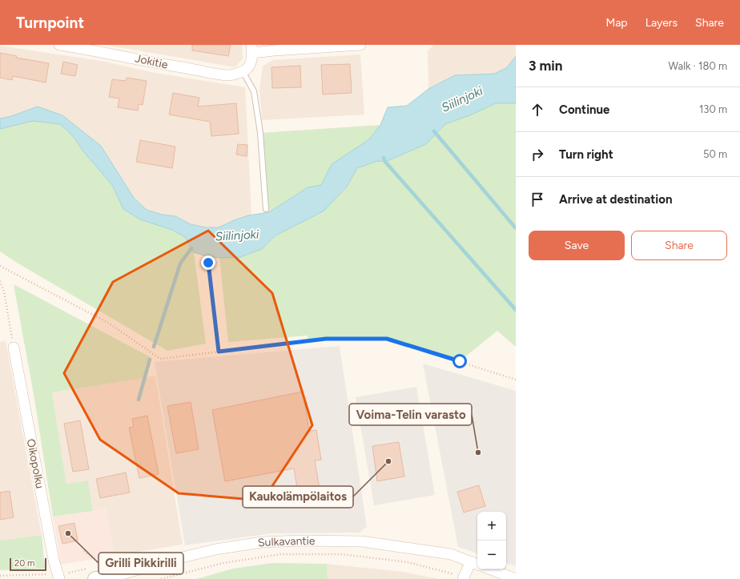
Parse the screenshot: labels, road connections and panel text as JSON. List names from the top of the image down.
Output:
{
  "streets": {
    "street": ["Jokitie", "Oikopolku", "Sulkavantie"]
  },
  "water": ["Siilinjoki"],
  "places": ["Voima-Telin varasto", "Kaukolämpölaitos", "Grilli Pikkirilli"],
  "scale_bar": "20 m",
  "page": {
    "header": "Turnpoint",
    "nav": ["Map", "Layers", "Share"],
    "heading": ["3 min", "Walk · 180 m"],
    "list": [
      ["Continue", "130 m"],
      ["Turn right", "50 m"],
      "Arrive at destination"
    ],
    "buttons": ["Save", "Share"],
    "map_buttons": ["+", "−"],
    "scale": "20 m"
  }
}
